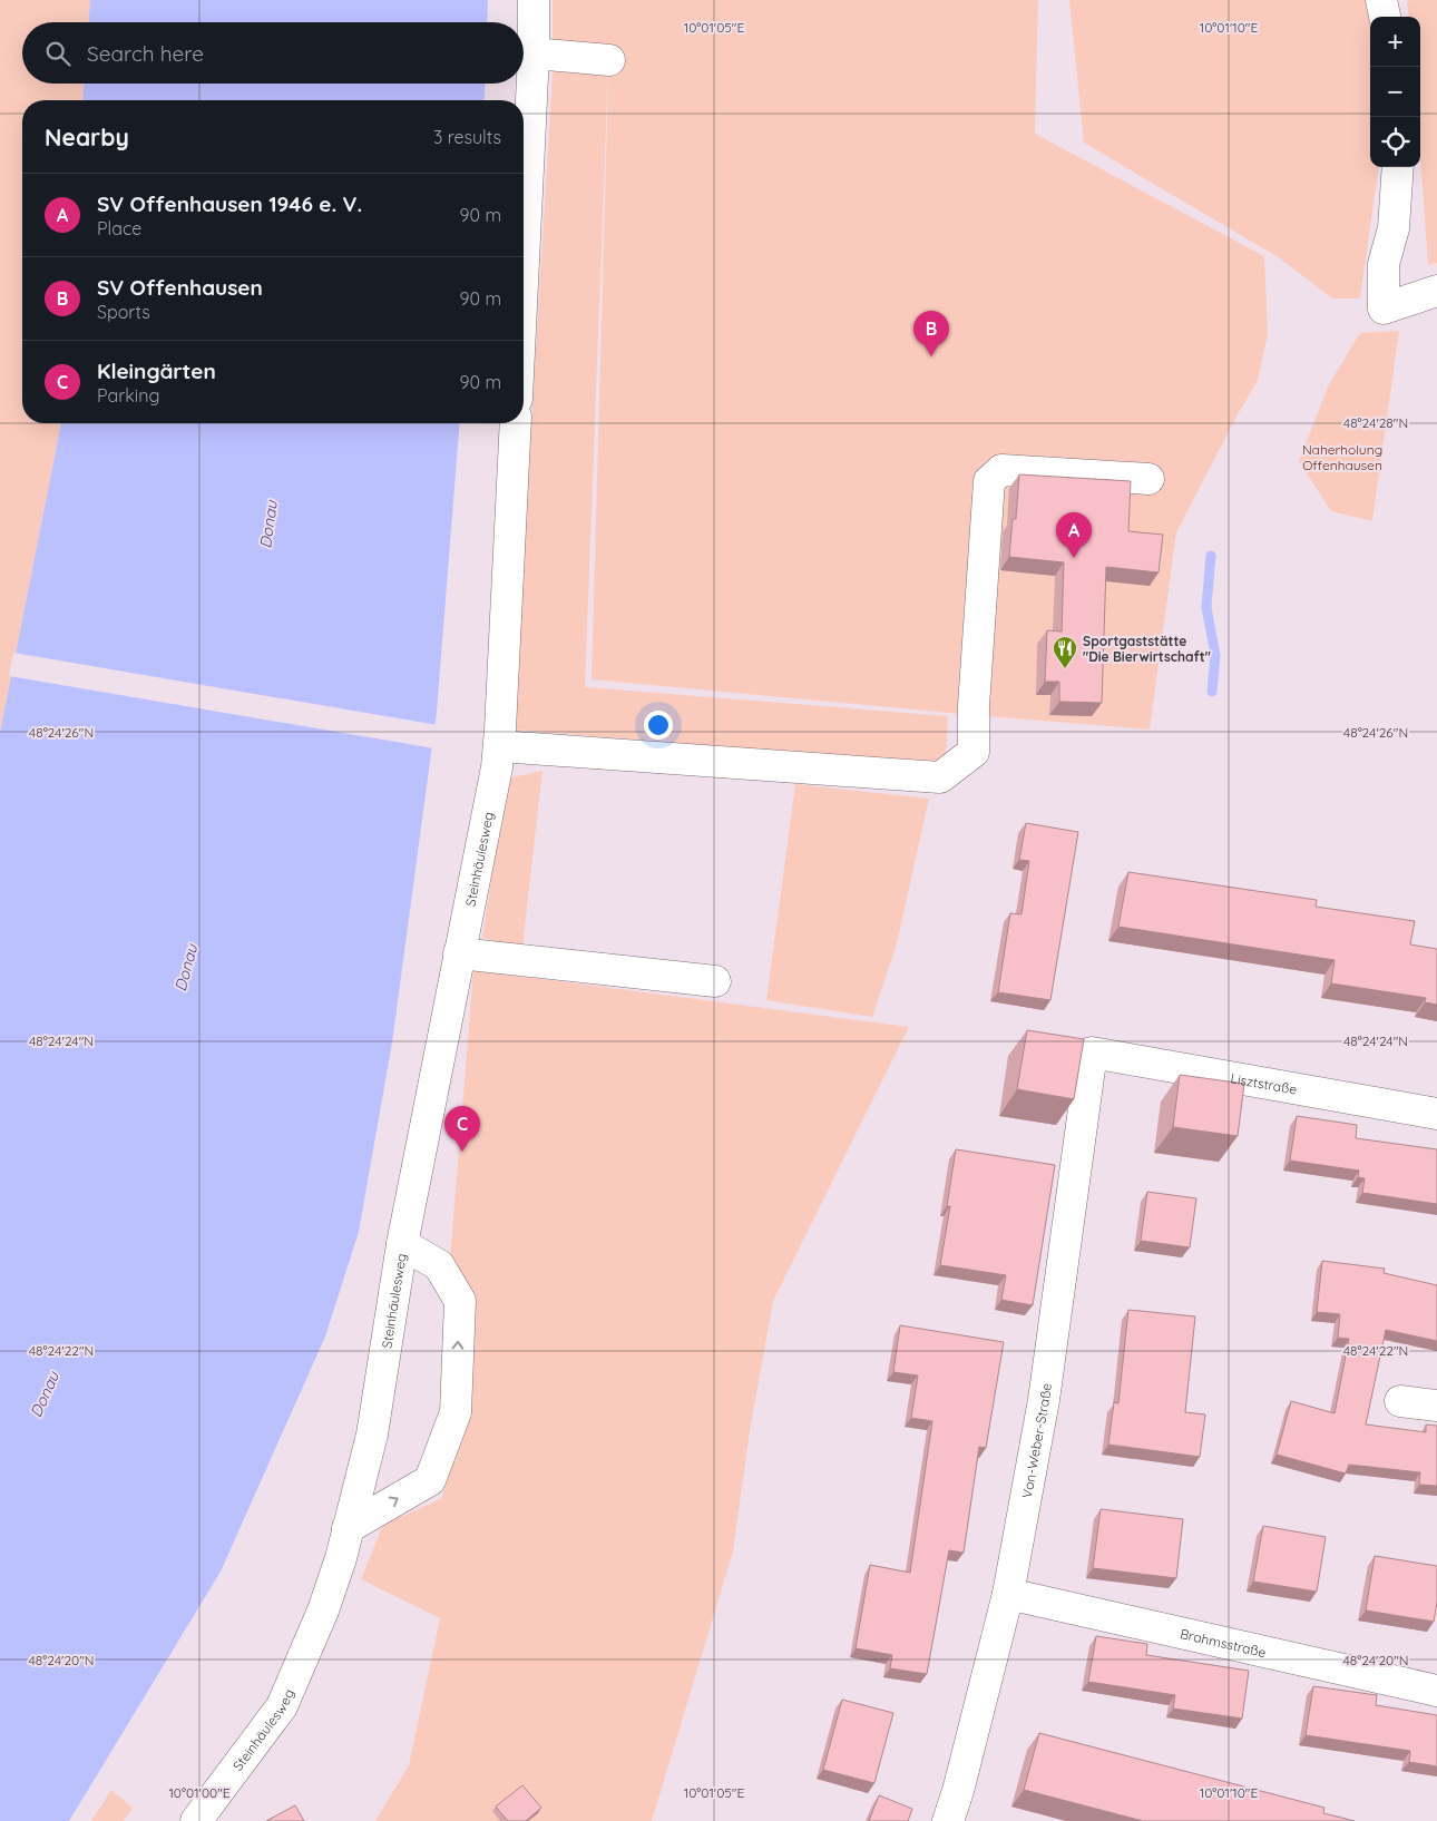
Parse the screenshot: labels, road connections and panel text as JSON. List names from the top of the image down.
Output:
{
  "streets": {
    "street": [
      "Steinhäulesweg",
      "Lisztstraße",
      "Von-Weber-Straße",
      "Brahmsstraße"
    ]
  },
  "crossings": [
    ["Lisztstraße", "Von-Weber-Straße"],
    ["Von-Weber-Straße", "Brahmsstraße"]
  ],
  "water": ["Donau"],
  "parks": ["Naherholung Offenhausen"],
  "places": {
    "restaurant": ["Sportgaststätte \"Die Bierwirtschaft\""]
  },
  "page": {
    "map_buttons": ["+", "−"],
    "search": "Search here",
    "heading": ["Nearby", "3 results"],
    "list": [
      {
        "mark": "A",
        "name": "SV Offenhausen 1946 e. V.",
        "note": "Place",
        "value": "90 m"
      },
      {
        "mark": "B",
        "name": "SV Offenhausen",
        "note": "Sports",
        "value": "90 m"
      },
      {
        "mark": "C",
        "name": "Kleingärten",
        "note": "Parking",
        "value": "90 m"
      }
    ],
    "pins": ["B", "A", "C"]
  },
  "coordinates": [
    "10°01'05\"E",
    "10°01'10\"E",
    "48°24'28\"N",
    "48°24'26\"N",
    "48°24'24\"N",
    "48°24'22\"N",
    "48°24'20\"N",
    "10°01'00\"E"
  ]
}
